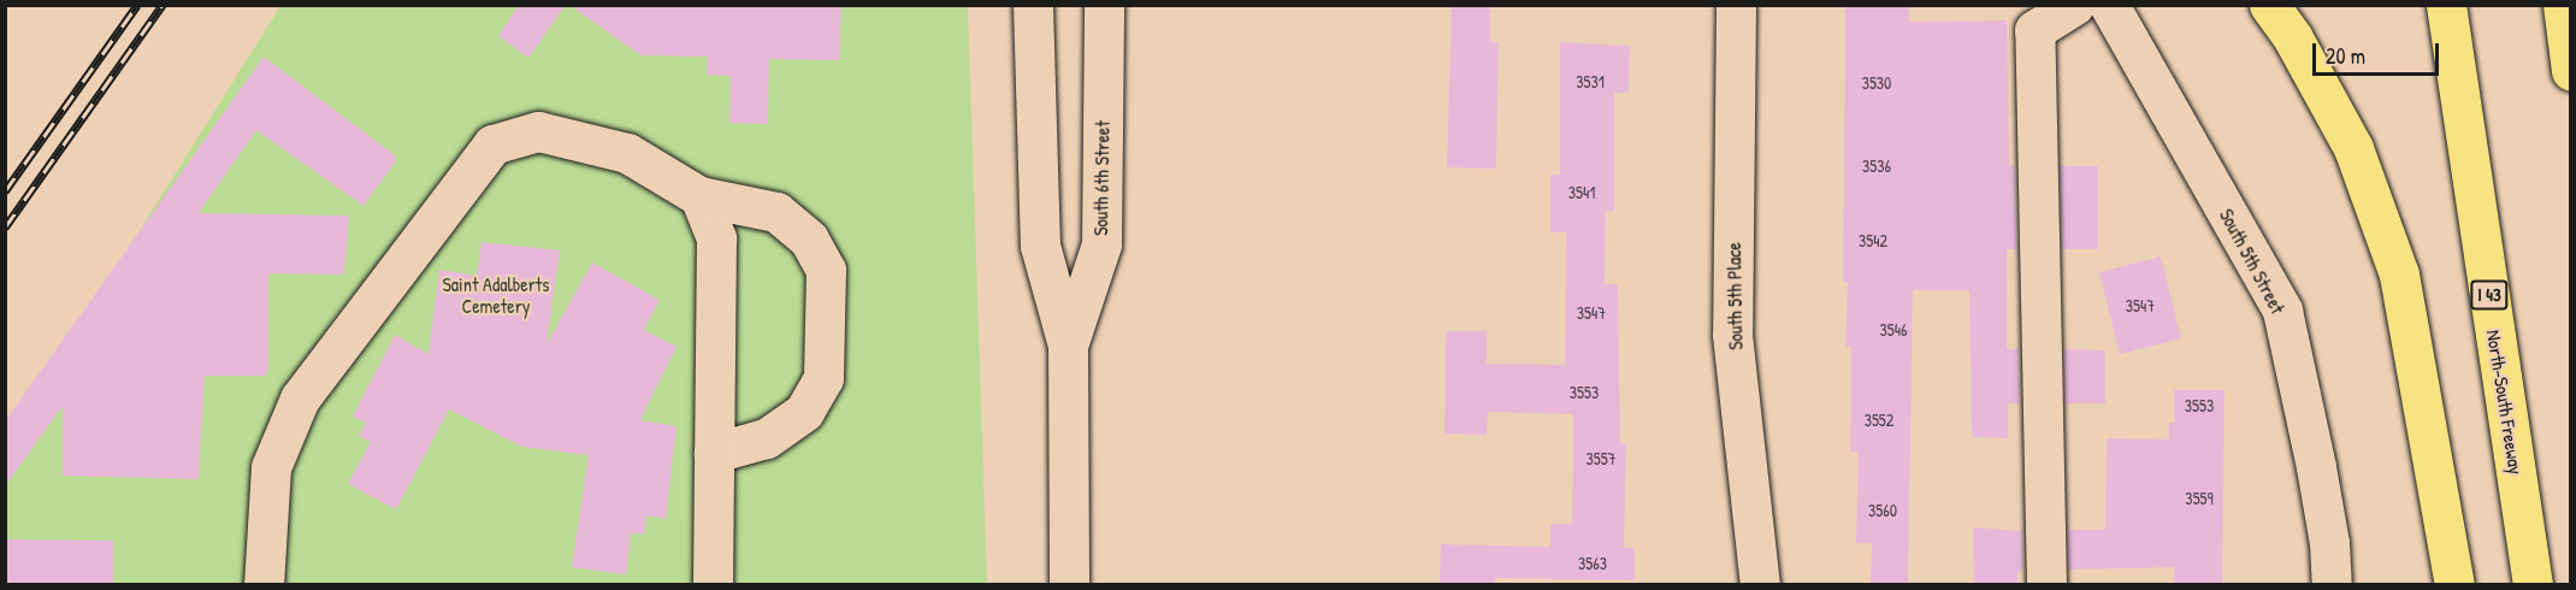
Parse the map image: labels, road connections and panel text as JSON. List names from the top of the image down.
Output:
{
  "streets": {
    "highway": ["I 43", "North-South Freeway"],
    "street": ["South 6th Street", "South 5th Street", "South 5th Place"]
  },
  "parks": ["Saint Adalberts Cemetery"],
  "house_numbers": [
    "3531",
    "3530",
    "3536",
    "3541",
    "3542",
    "3547",
    "3547",
    "3546",
    "3553",
    "3553",
    "3552",
    "3557",
    "3559",
    "3560",
    "3563"
  ],
  "scale_bar": "20 m"
}
